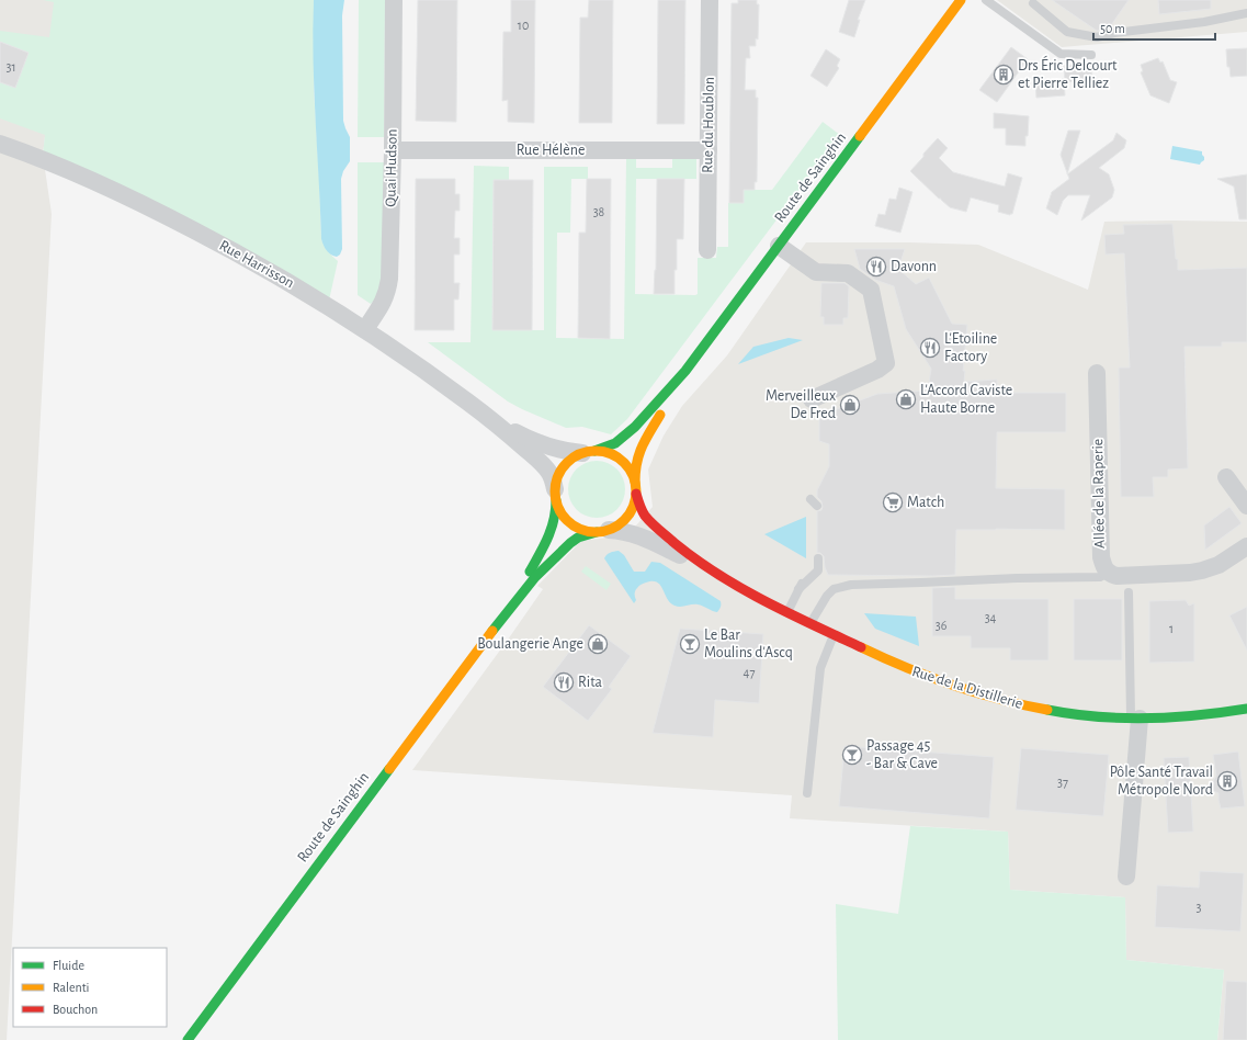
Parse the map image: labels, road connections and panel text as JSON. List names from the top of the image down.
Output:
{
  "streets": {
    "street": [
      "Rue du Houblon",
      "Rue Hélène",
      "Quai Hudson",
      "Route de Sainghin",
      "Rue Harrisson",
      "Allée de la Raperie",
      "Rue de la Distillerie"
    ]
  },
  "crossings": [
    ["Rue du Houblon", "Rue Hélène"],
    ["Rue Hélène", "Quai Hudson"],
    ["Quai Hudson", "Rue Harrisson"],
    ["Route de Sainghin", "Rue Harrisson"],
    ["Route de Sainghin", "Rue de la Distillerie"],
    ["Rue Harrisson", "Rue de la Distillerie"]
  ],
  "places": {
    "building": ["Drs Éric Delcourt et Pierre Telliez", "Pôle Santé Travail Métropole Nord"],
    "restaurant": ["Davonn", "L'Etoiline Factory", "Rita"],
    "shop": ["L'Accord Caviste Haute Borne", "Merveilleux De Fred", "Boulangerie Ange"],
    "supermarket": ["Match"],
    "bar": ["Le Bar Moulins d'Ascq", "Passage 45 - Bar & Cave"]
  },
  "house_numbers": [
    "10",
    "31",
    "38",
    "34",
    "36",
    "1",
    "47",
    "37",
    "3"
  ],
  "legend": ["Fluide", "Ralenti", "Bouchon"],
  "scale_bar": "50 m"
}
